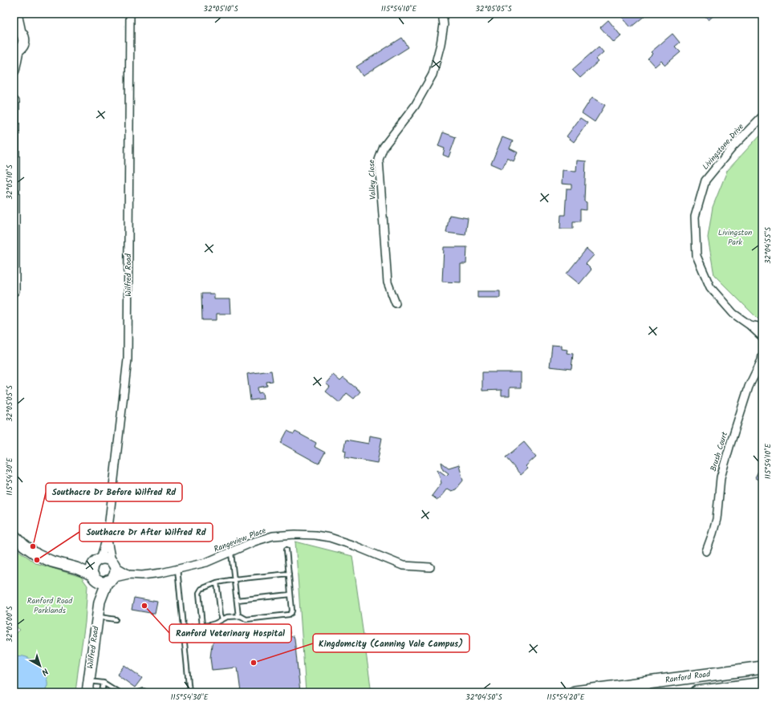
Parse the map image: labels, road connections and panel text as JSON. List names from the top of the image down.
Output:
{
  "streets": {
    "main road": ["Ranford Road"],
    "street": [
      "Livingstone Drive",
      "Valley Close",
      "Wilfred Road",
      "Brush Court",
      "Rangeview Place"
    ]
  },
  "crossings": [
    ["Wilfred Road", "Rangeview Place"]
  ],
  "parks": ["Livingston Park", "Ranford Road Parklands"],
  "places": [
    "Southacre Dr Before Wilfred Rd",
    "Southacre Dr After Wilfred Rd",
    "Ranford Veterinary Hospital",
    "Kingdomcity (Canning Vale Campus)"
  ],
  "north": "bottom right",
  "coordinates": [
    "32°05'10\"S",
    "115°54'10\"E",
    "32°05'05\"S",
    "32°04'55\"S",
    "115°54'30\"E",
    "32°05'00\"S",
    "32°04'50\"S",
    "115°54'20\"E"
  ]
}
